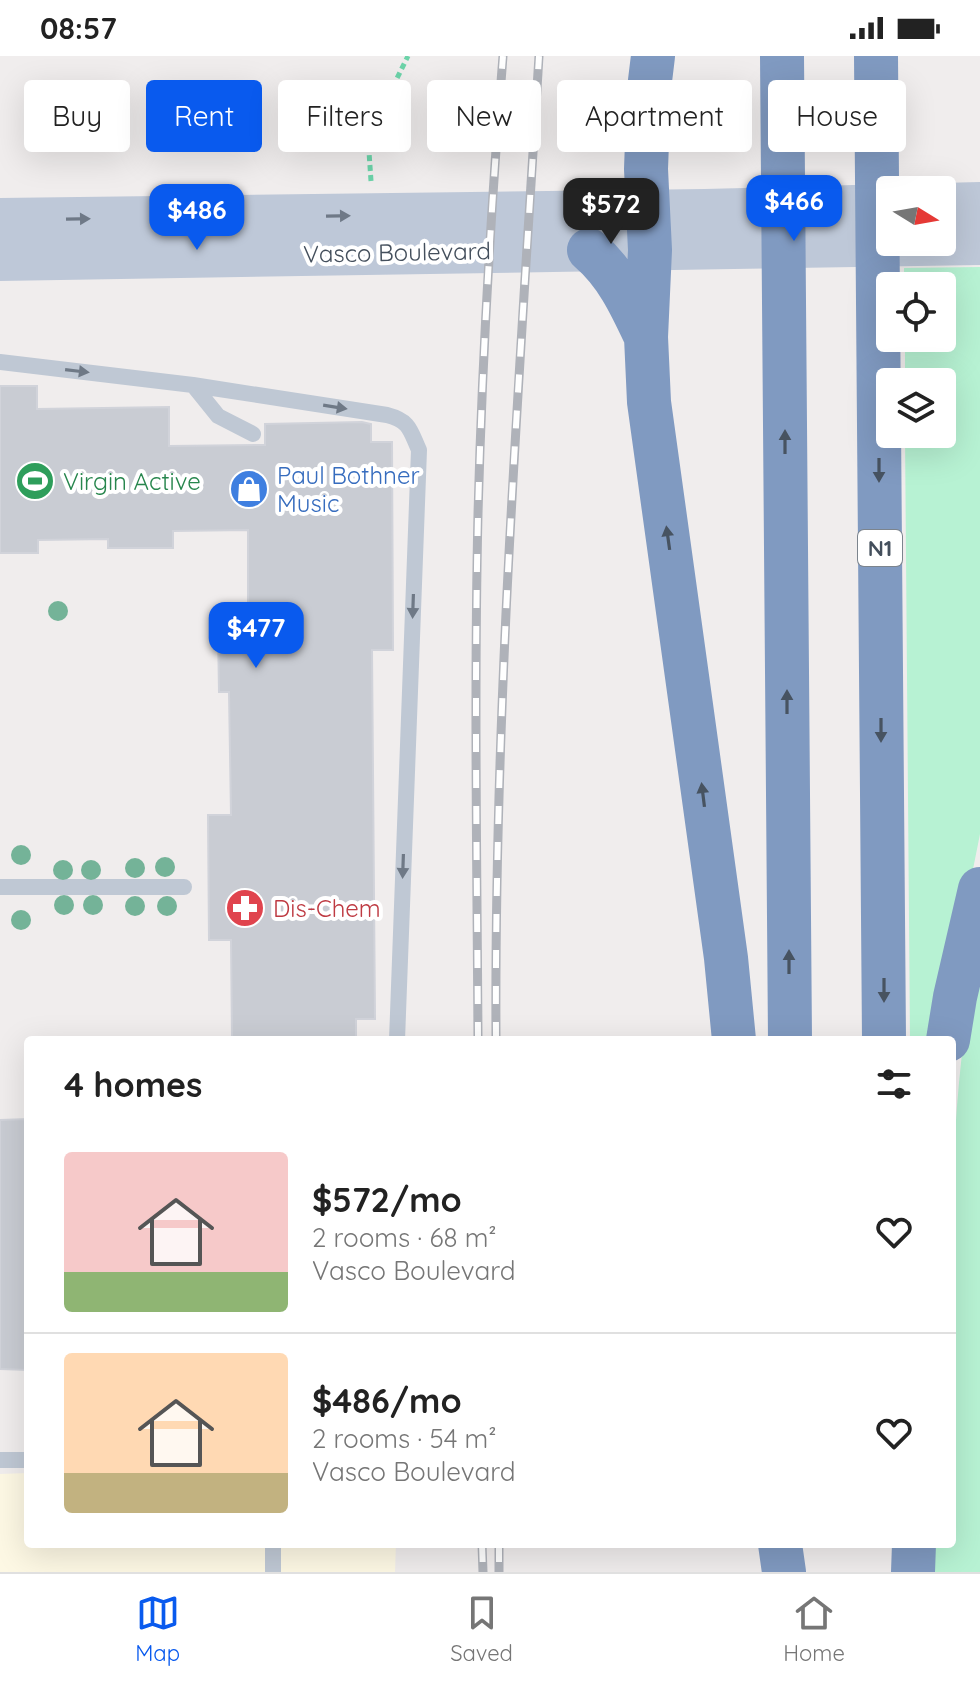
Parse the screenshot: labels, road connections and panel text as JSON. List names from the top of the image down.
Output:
{
  "streets": {
    "highway": ["N1"],
    "main road": ["Vasco Boulevard"]
  },
  "places": {
    "sports": ["Virgin Active"],
    "shop": ["Paul Bothner Music"],
    "pharmacy": ["Dis-Chem"]
  },
  "north": "right",
  "page": {
    "status": "08:57",
    "chip": [
      "Buy",
      "Rent",
      "Filters",
      "New",
      "Apartment",
      "House"
    ],
    "price": [
      "$466",
      "$572",
      "$486",
      "$477"
    ],
    "heading": "4 homes",
    "list": [
      {
        "name": "$572/mo",
        "note": "2 rooms · 68 m² · Vasco Boulevard"
      },
      {
        "name": "$486/mo",
        "note": "2 rooms · 54 m² · Vasco Boulevard"
      }
    ],
    "tabs": ["Map", "Saved", "Home"]
  }
}
